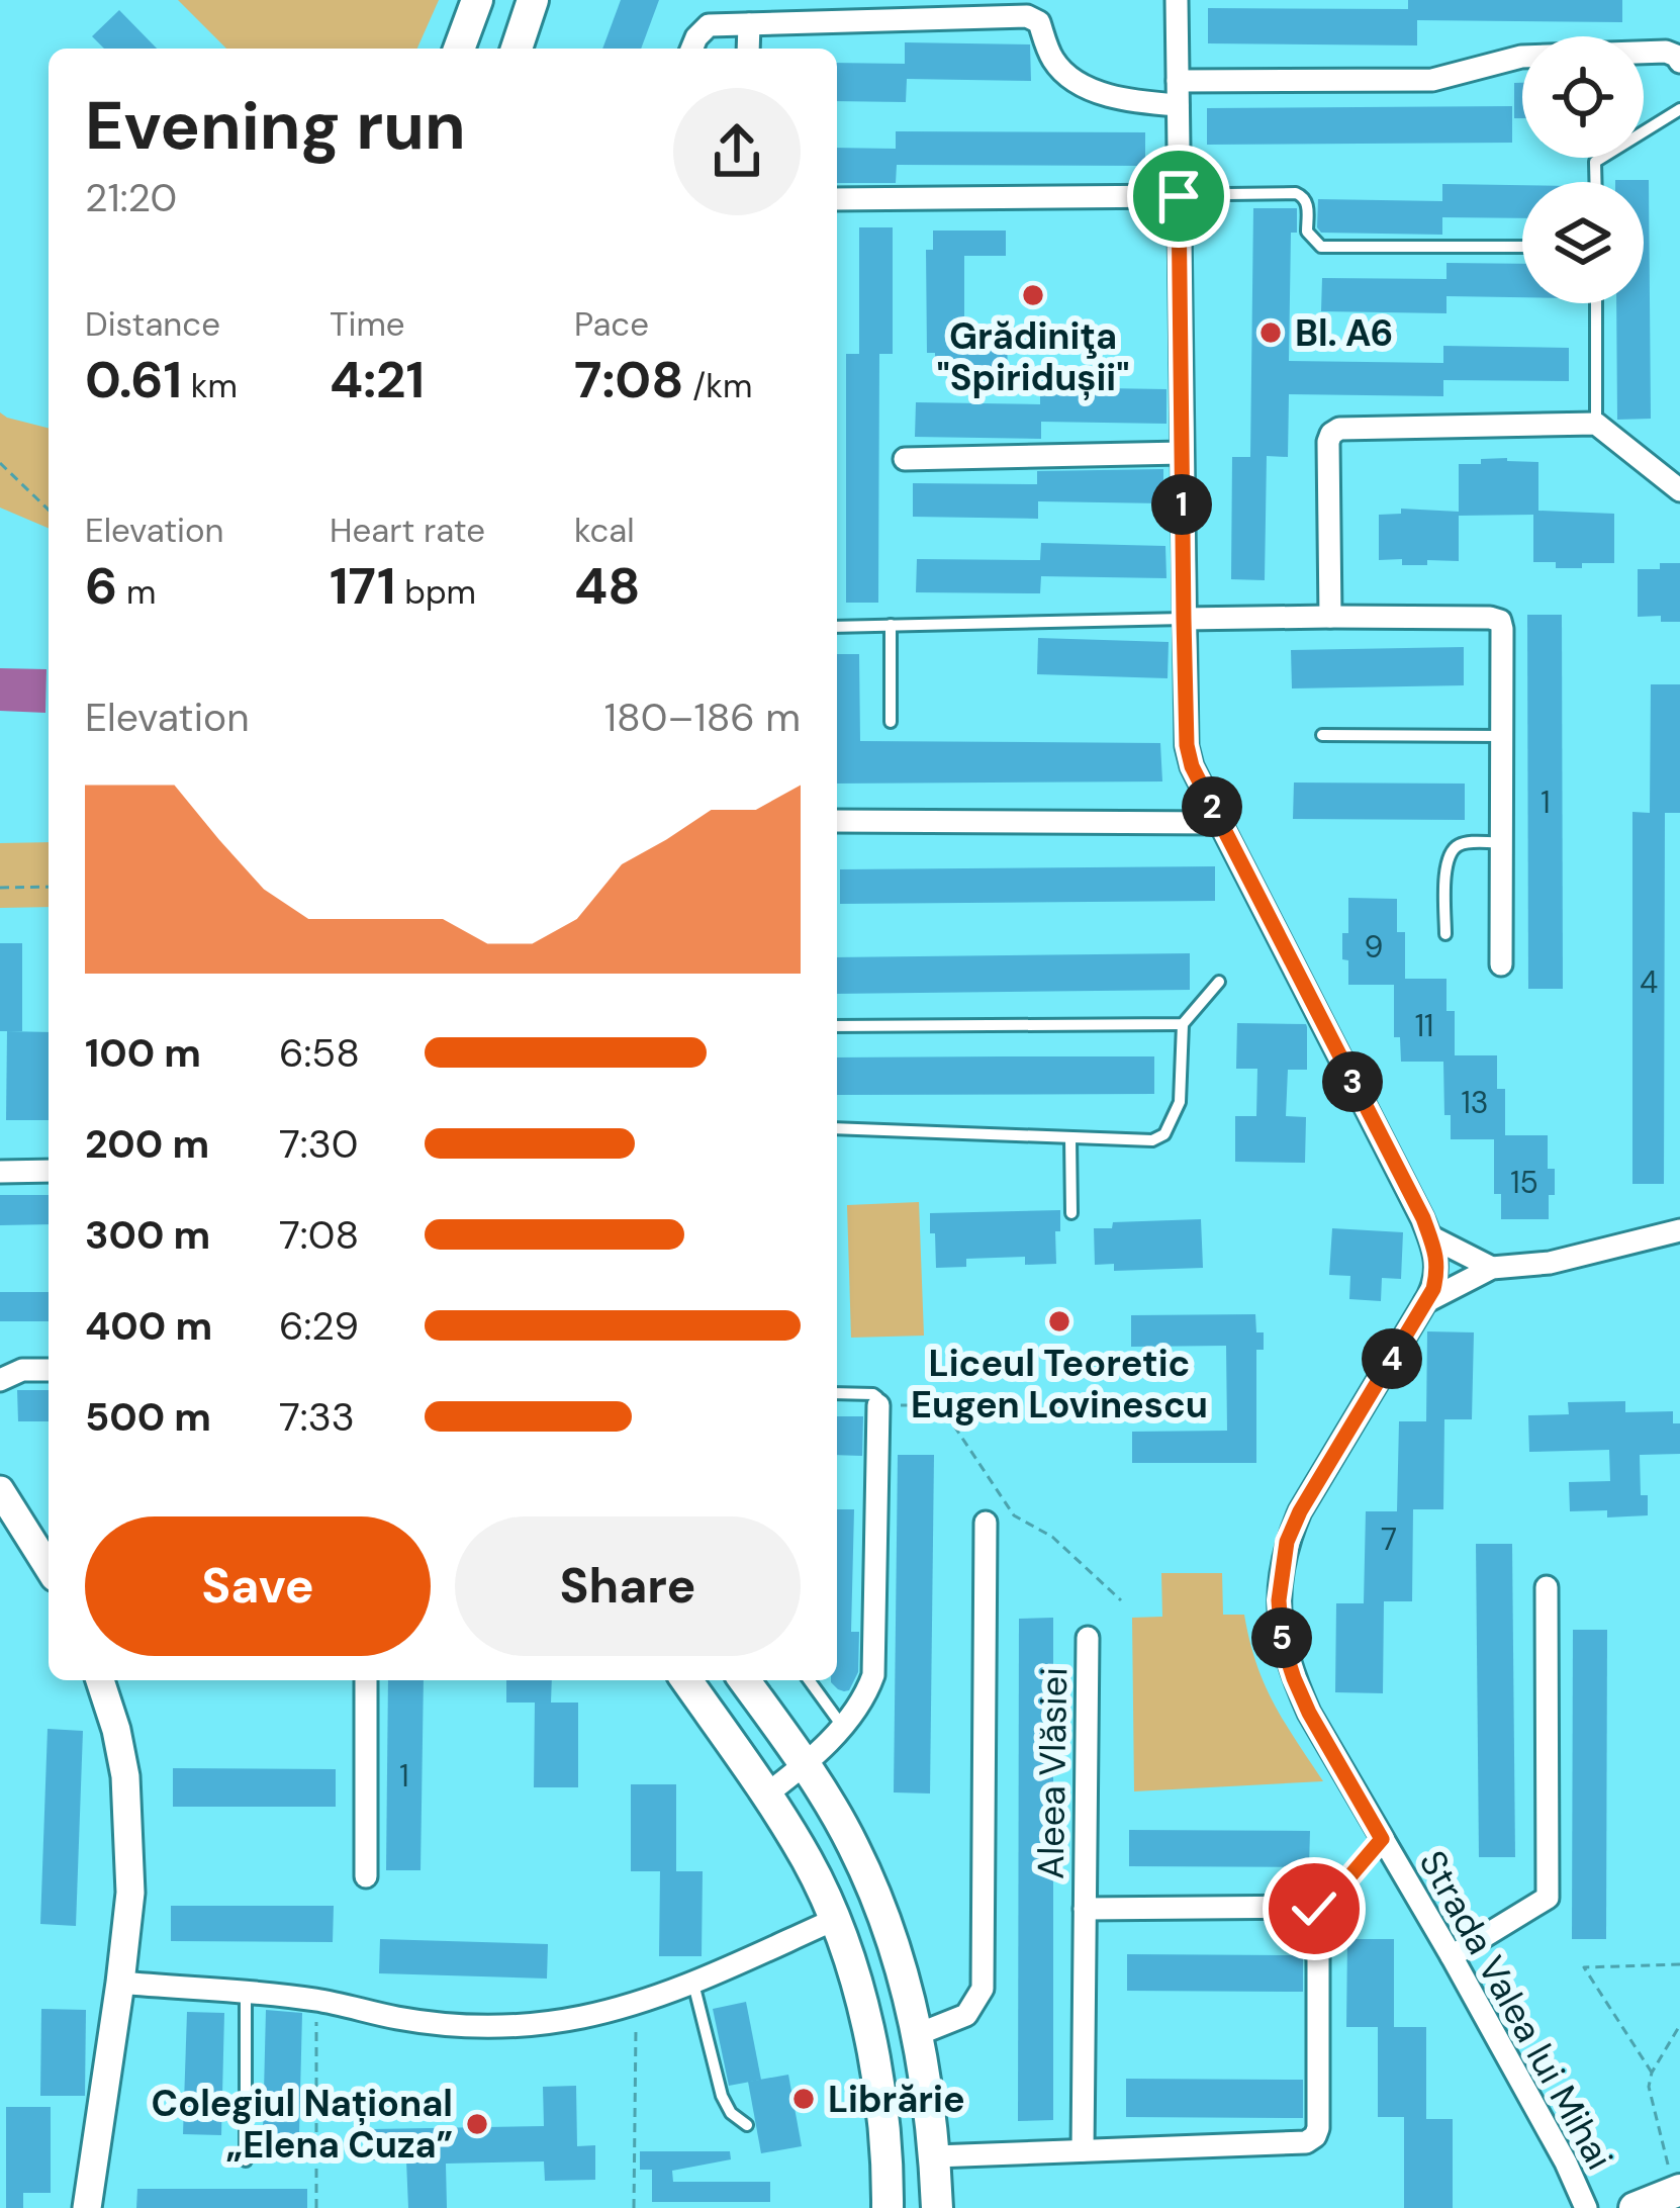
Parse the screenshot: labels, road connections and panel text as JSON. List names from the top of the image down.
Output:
{
  "streets": {
    "street": ["Aleea Vlăsiei", "Strada Valea lui Mihai"]
  },
  "places": [
    "Grădiniţa \"Spiridușii\"",
    "Bl. A6",
    "Liceul Teoretic Eugen Lovinescu",
    "Librărie",
    "Colegiul Național „Elena Cuza”"
  ],
  "house_numbers": [
    "1",
    "9",
    "4",
    "11",
    "13",
    "15",
    "7",
    "1"
  ],
  "page": {
    "heading": ["Evening run", "21:20"],
    "stats": [
      ["Distance", "0.61 km"],
      ["Time", "4:21"],
      ["Pace", "7:08 /km"],
      ["Elevation", "6 m"],
      ["Heart rate", "171 bpm"],
      ["kcal", "48"]
    ],
    "pins": [
      "1",
      "2",
      "3",
      "4",
      "5"
    ],
    "chart": ["Elevation", "180–186 m"],
    "list": [
      {
        "name": "100 m",
        "note": "6:58"
      },
      {
        "name": "200 m",
        "note": "7:30"
      },
      {
        "name": "300 m",
        "note": "7:08"
      },
      {
        "name": "400 m",
        "note": "6:29"
      },
      {
        "name": "500 m",
        "note": "7:33"
      }
    ],
    "buttons": ["Save", "Share"]
  }
}
